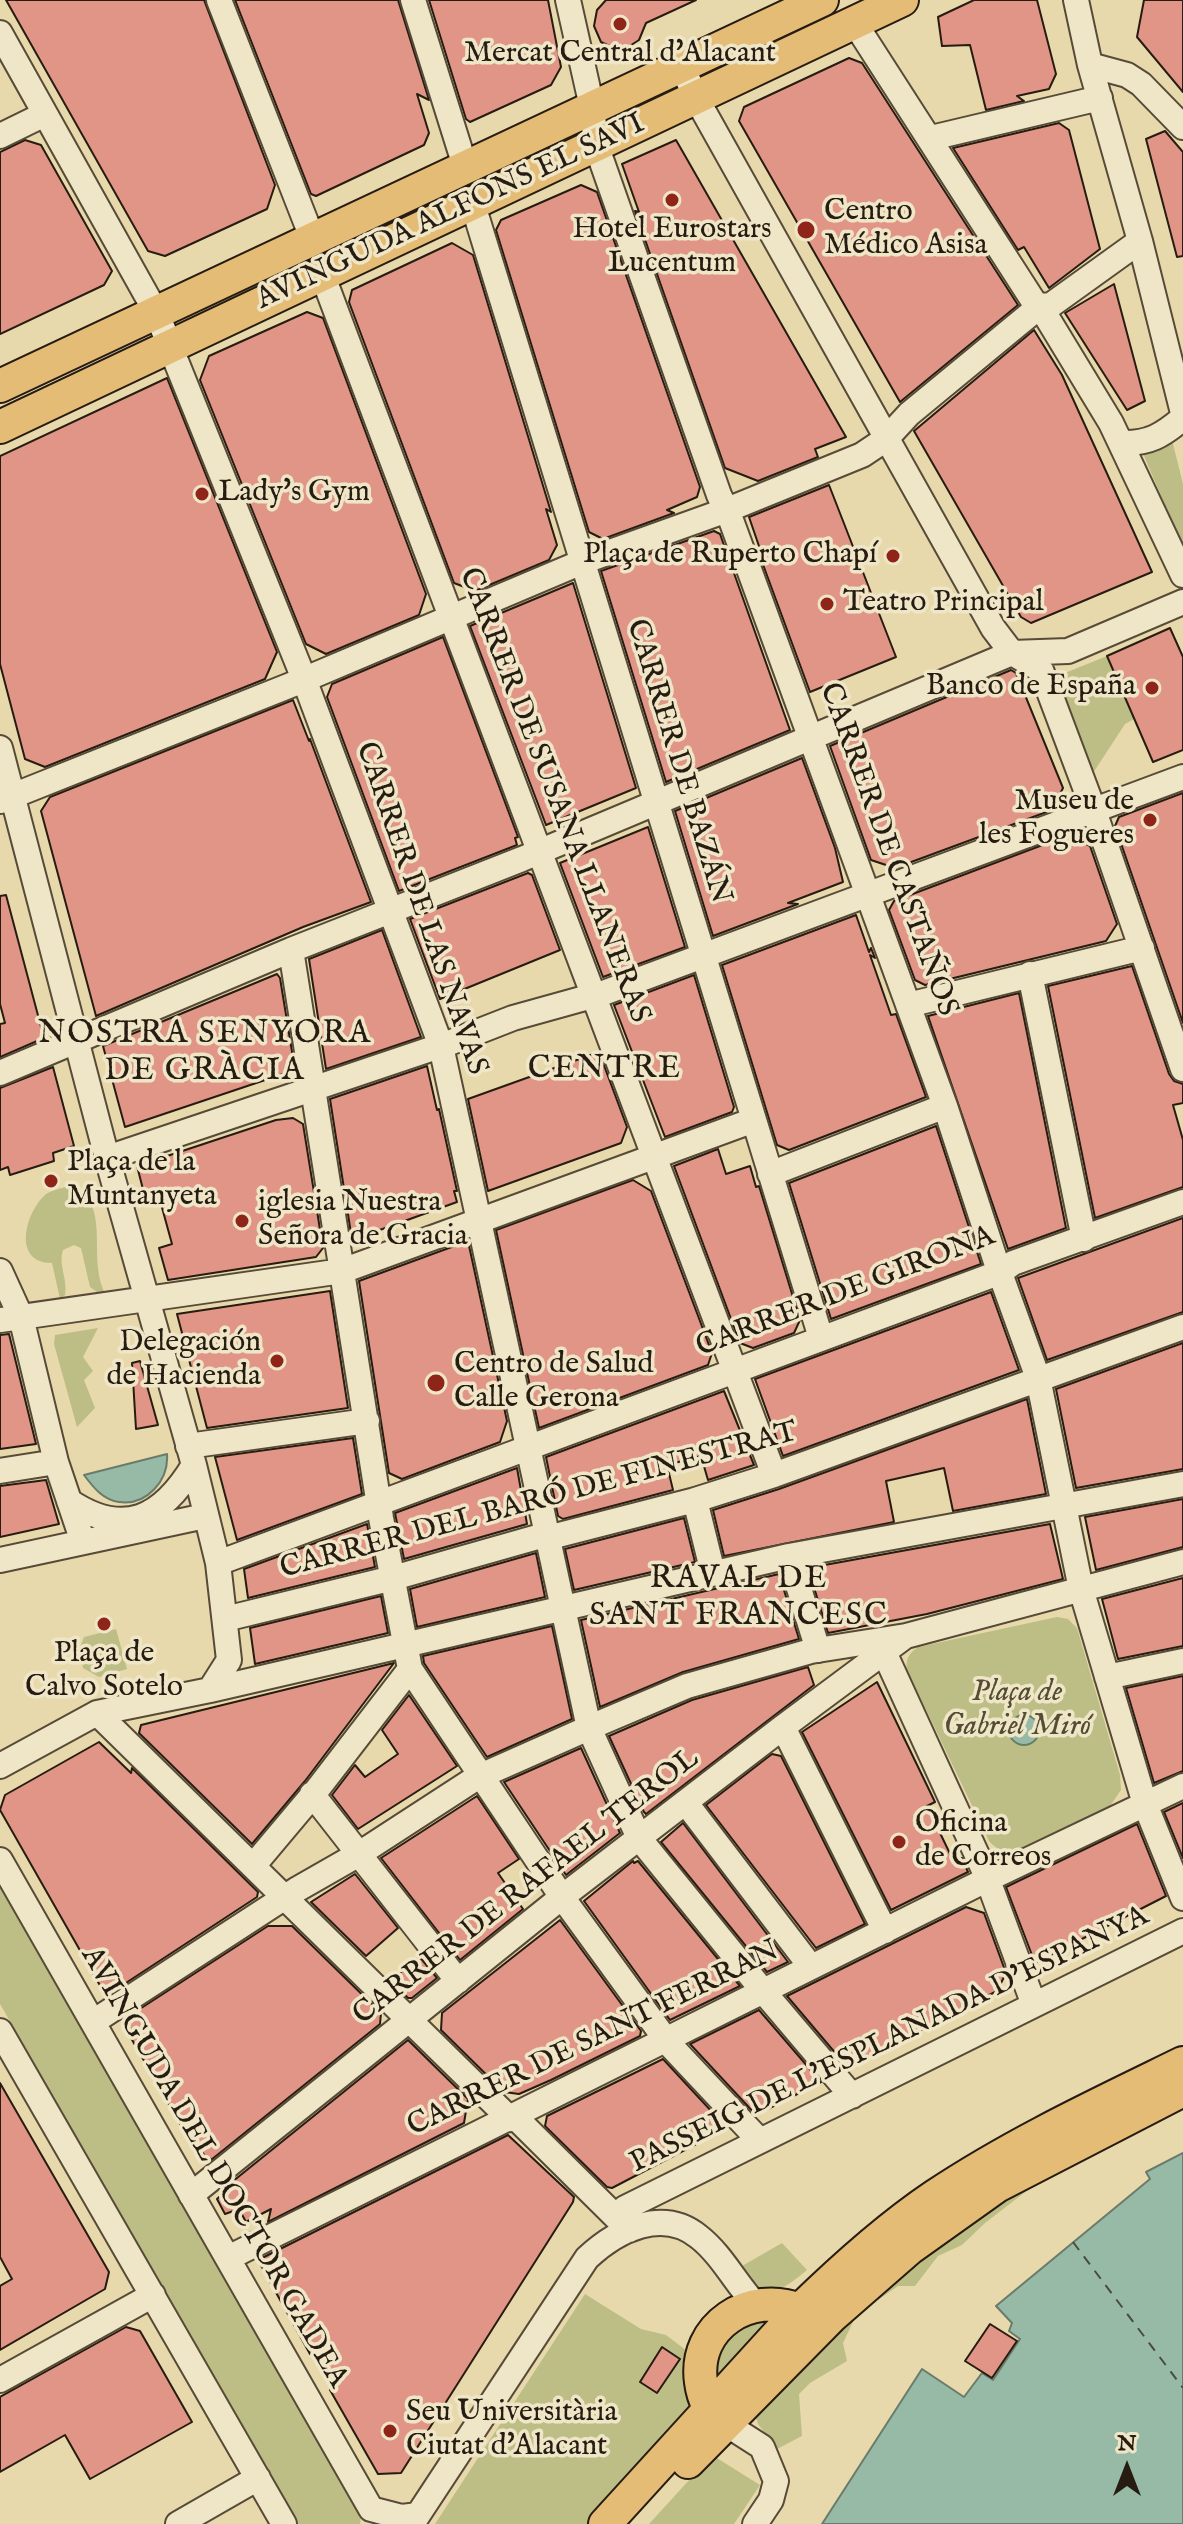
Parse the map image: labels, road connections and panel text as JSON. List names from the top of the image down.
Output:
{
  "streets": {
    "main road": ["AVINGUDA ALFONS EL SAVI"],
    "street": [
      "CARRER DE BAZÁN",
      "CARRER DE SUSANA LLANERAS",
      "CARRER DE CASTAÑOS",
      "CARRER DE LAS NAVAS",
      "CARRER DE GIRONA",
      "CARRER DEL BARÓ DE FINESTRAT",
      "CARRER DE RAFAEL TEROL",
      "CARRER DE SANT FERRAN",
      "PASSEIG DE L'ESPLANADA D'ESPANYA",
      "AVINGUDA DEL DOCTOR GADEA"
    ]
  },
  "crossings": [
    ["AVINGUDA ALFONS EL SAVI", "CARRER DE BAZÁN"],
    ["AVINGUDA ALFONS EL SAVI", "CARRER DE SUSANA LLANERAS"],
    ["AVINGUDA ALFONS EL SAVI", "CARRER DE CASTAÑOS"],
    ["AVINGUDA ALFONS EL SAVI", "CARRER DE LAS NAVAS"],
    ["CARRER DE BAZÁN", "CARRER DE GIRONA"],
    ["CARRER DE SUSANA LLANERAS", "CARRER DE GIRONA"],
    ["CARRER DE SUSANA LLANERAS", "CARRER DEL BARÓ DE FINESTRAT"],
    ["CARRER DE CASTAÑOS", "CARRER DE GIRONA"],
    ["CARRER DE CASTAÑOS", "CARRER DEL BARÓ DE FINESTRAT"],
    ["CARRER DE LAS NAVAS", "CARRER DE GIRONA"],
    ["CARRER DE LAS NAVAS", "CARRER DEL BARÓ DE FINESTRAT"],
    ["CARRER DE LAS NAVAS", "CARRER DE RAFAEL TEROL"],
    ["CARRER DE LAS NAVAS", "CARRER DE SANT FERRAN"],
    ["CARRER DE LAS NAVAS", "PASSEIG DE L'ESPLANADA D'ESPANYA"],
    ["CARRER DE RAFAEL TEROL", "AVINGUDA DEL DOCTOR GADEA"],
    ["CARRER DE SANT FERRAN", "AVINGUDA DEL DOCTOR GADEA"],
    ["PASSEIG DE L'ESPLANADA D'ESPANYA", "AVINGUDA DEL DOCTOR GADEA"]
  ],
  "districts": ["NOSTRA SENYORA DE GRÀCIA", "CENTRE", "RAVAL DE SANT FRANCESC"],
  "parks": ["Plaça de Gabriel Miró"],
  "places": [
    "Mercat Central d'Alacant",
    "Hotel Eurostars Lucentum",
    "Centro Médico Asisa",
    "Lady's Gym",
    "Plaça de Ruperto Chapí",
    "Teatro Principal",
    "Banco de España",
    "Museu de les Fogueres",
    "Plaça de la Muntanyeta",
    "iglesia Nuestra Señora de Gracia",
    "Delegación de Hacienda",
    "Centro de Salud Calle Gerona",
    "Plaça de Calvo Sotelo",
    "Oficina de Correos",
    "Seu Universitària Ciutat d'Alacant"
  ],
  "north": "top"
}
